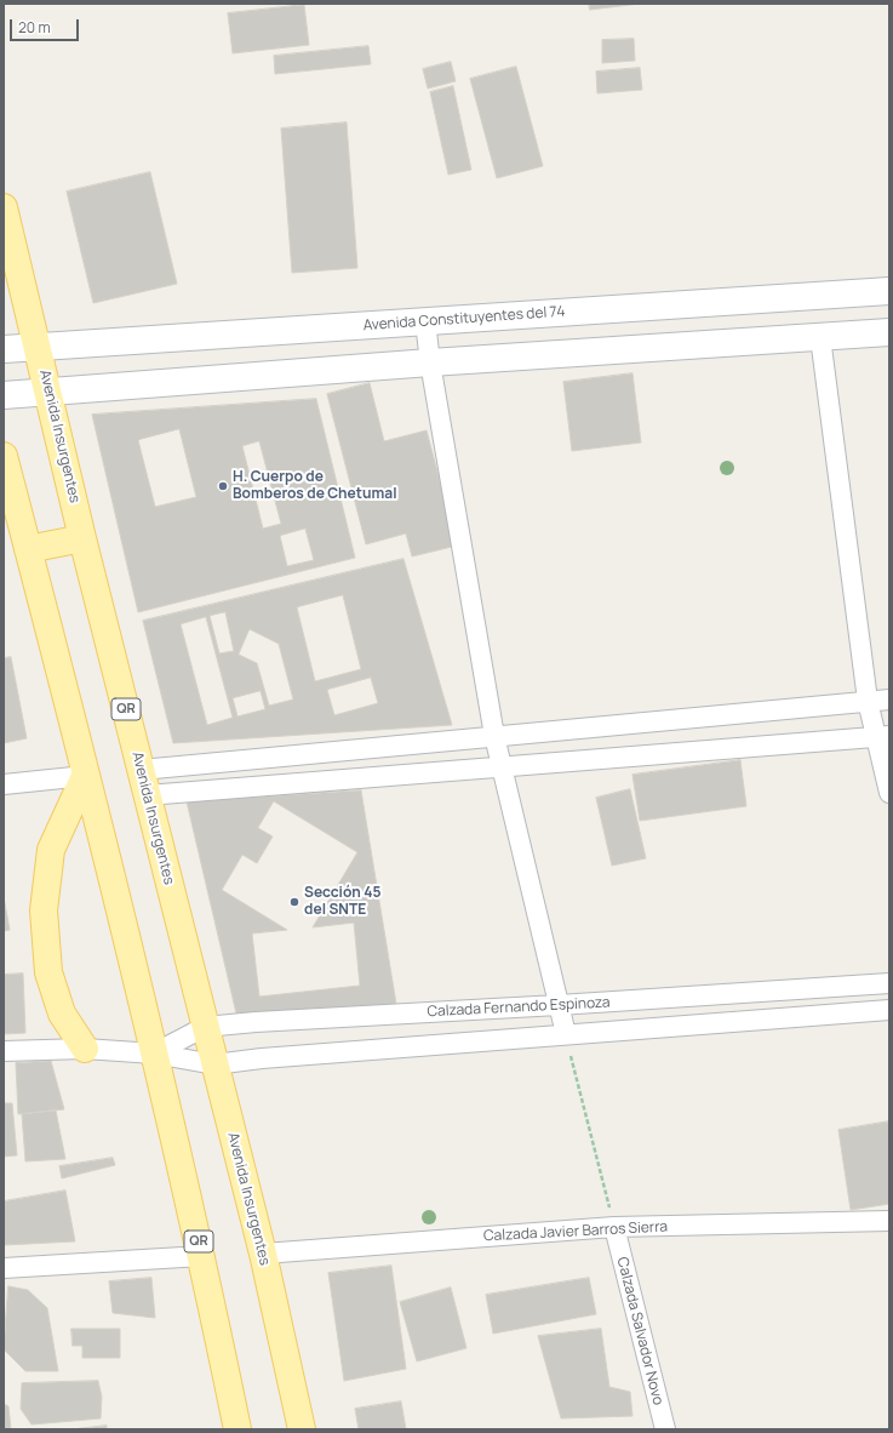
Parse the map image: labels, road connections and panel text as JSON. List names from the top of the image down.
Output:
{
  "streets": {
    "main road": ["Avenida Constituyentes del 74", "Avenida Insurgentes", "QR"],
    "street": ["Calzada Fernando Espinoza", "Calzada Javier Barros Sierra", "Calzada Salvador Novo"]
  },
  "crossings": [
    ["Avenida Constituyentes del 74", "Avenida Insurgentes"],
    ["Avenida Insurgentes", "Calzada Fernando Espinoza"],
    ["Avenida Insurgentes", "Calzada Javier Barros Sierra"],
    ["QR", "Calzada Fernando Espinoza"],
    ["Calzada Javier Barros Sierra", "Calzada Salvador Novo"]
  ],
  "places": ["H. Cuerpo de Bomberos de Chetumal", "Sección 45 del SNTE"],
  "scale_bar": "20 m"
}
